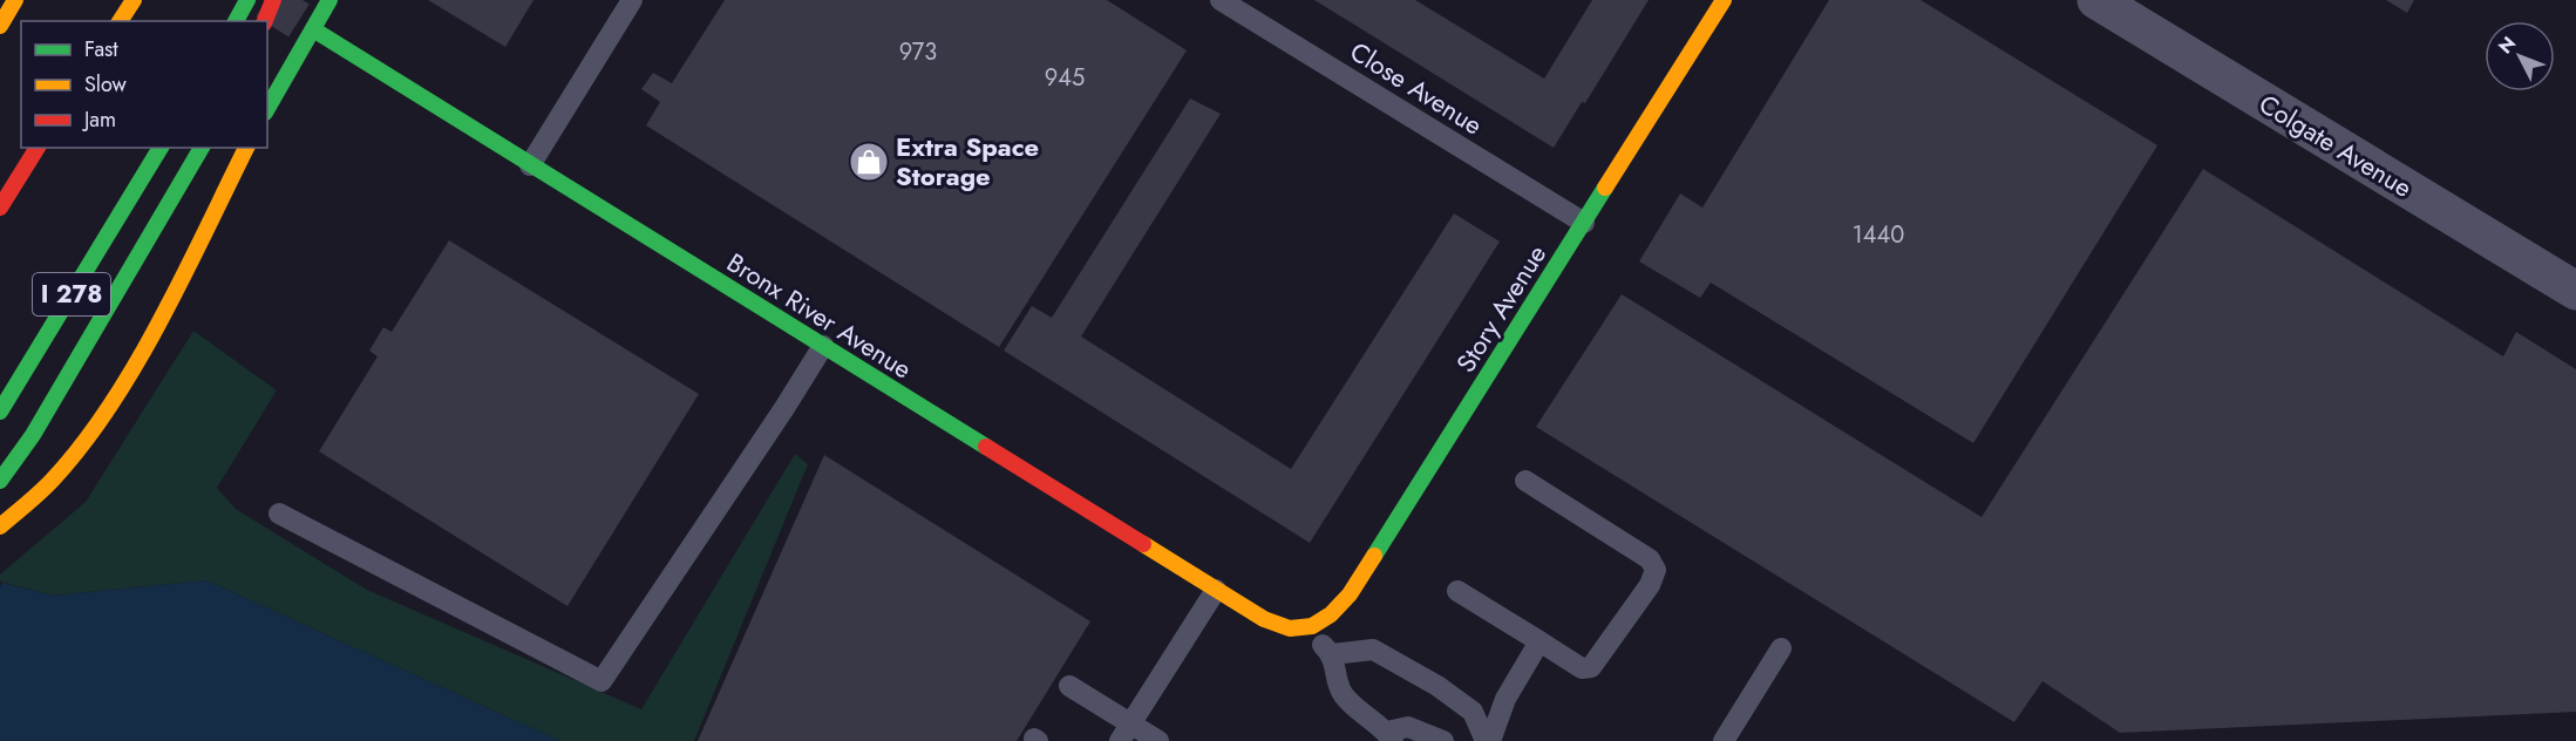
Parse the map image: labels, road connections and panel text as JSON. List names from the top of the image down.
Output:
{
  "streets": {
    "main road": ["I 278", "Story Avenue", "Bronx River Avenue"],
    "street": ["Colgate Avenue"],
    "lane": ["Close Avenue"]
  },
  "crossings": [
    ["Close Avenue", "Story Avenue"],
    ["Story Avenue", "Bronx River Avenue"]
  ],
  "places": {
    "shop": ["Extra Space Storage"]
  },
  "house_numbers": ["973", "945", "1440"],
  "legend": ["Fast", "Slow", "Jam"],
  "north": "top left"
}
